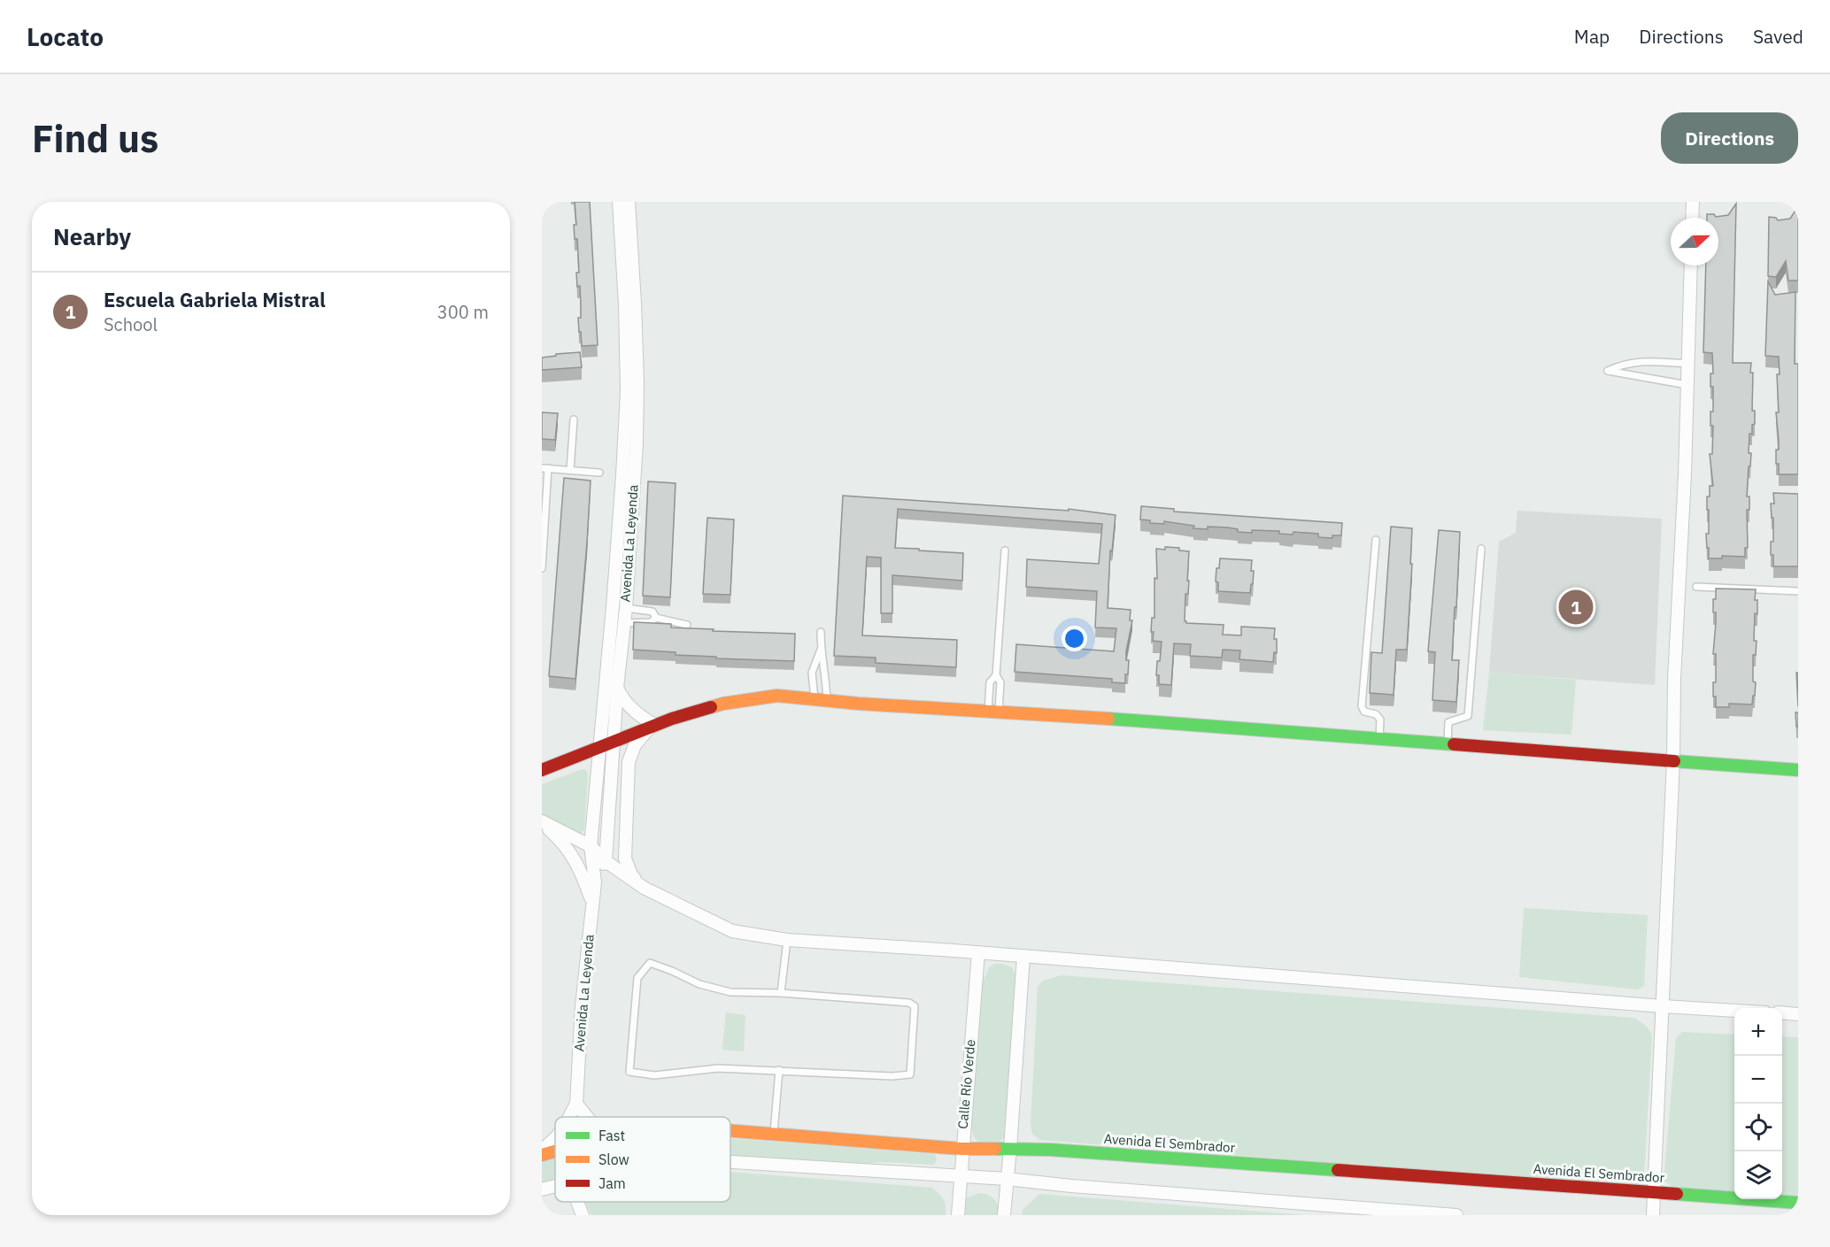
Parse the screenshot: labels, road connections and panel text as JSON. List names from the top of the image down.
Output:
{
  "streets": {
    "street": ["Avenida La Leyenda", "Calle Río Verde", "Avenida El Sembrador"]
  },
  "crossings": [
    ["Calle Río Verde", "Avenida El Sembrador"]
  ],
  "legend": ["Fast", "Slow", "Jam"],
  "north": "right",
  "page": {
    "header": "Locato",
    "nav": ["Map", "Directions", "Saved"],
    "buttons": "Directions",
    "title": "Find us",
    "heading": "Nearby",
    "list": [
      {
        "mark": "1",
        "name": "Escuela Gabriela Mistral",
        "note": "School",
        "value": "300 m"
      }
    ],
    "pins": "1",
    "map_buttons": ["+", "−"]
  }
}
